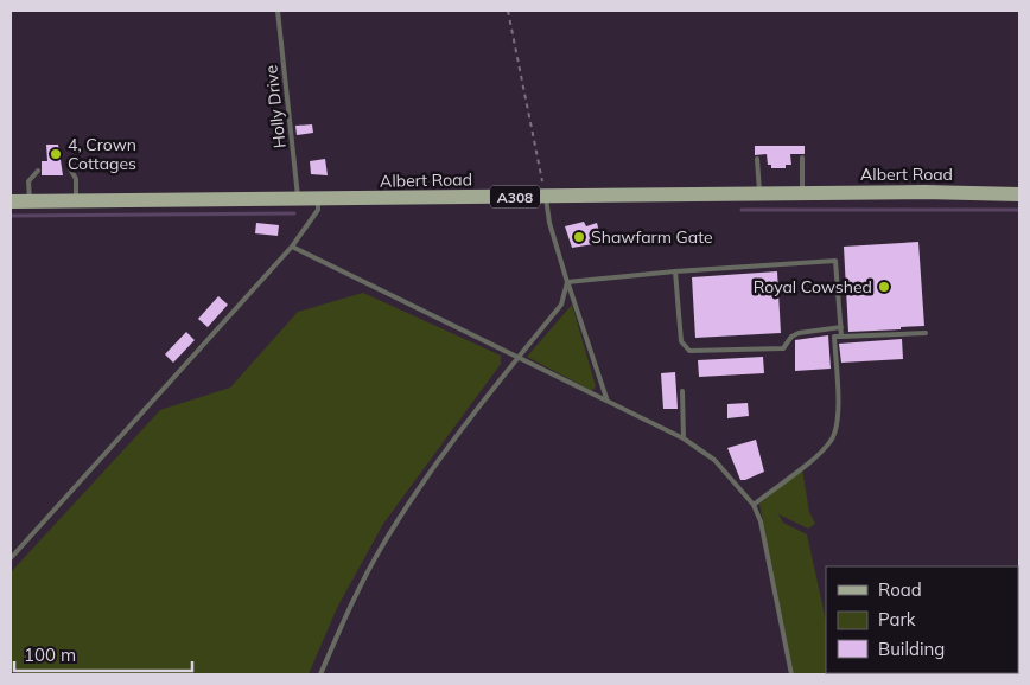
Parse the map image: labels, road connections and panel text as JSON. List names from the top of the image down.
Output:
{
  "streets": {
    "main road": ["Albert Road", "A308"],
    "lane": ["Holly Drive"]
  },
  "crossings": [
    ["Holly Drive", "Albert Road"]
  ],
  "places": ["4, Crown Cottages", "Shawfarm Gate", "Royal Cowshed"],
  "legend": ["Road", "Park", "Building"],
  "scale_bar": "100 m"
}
